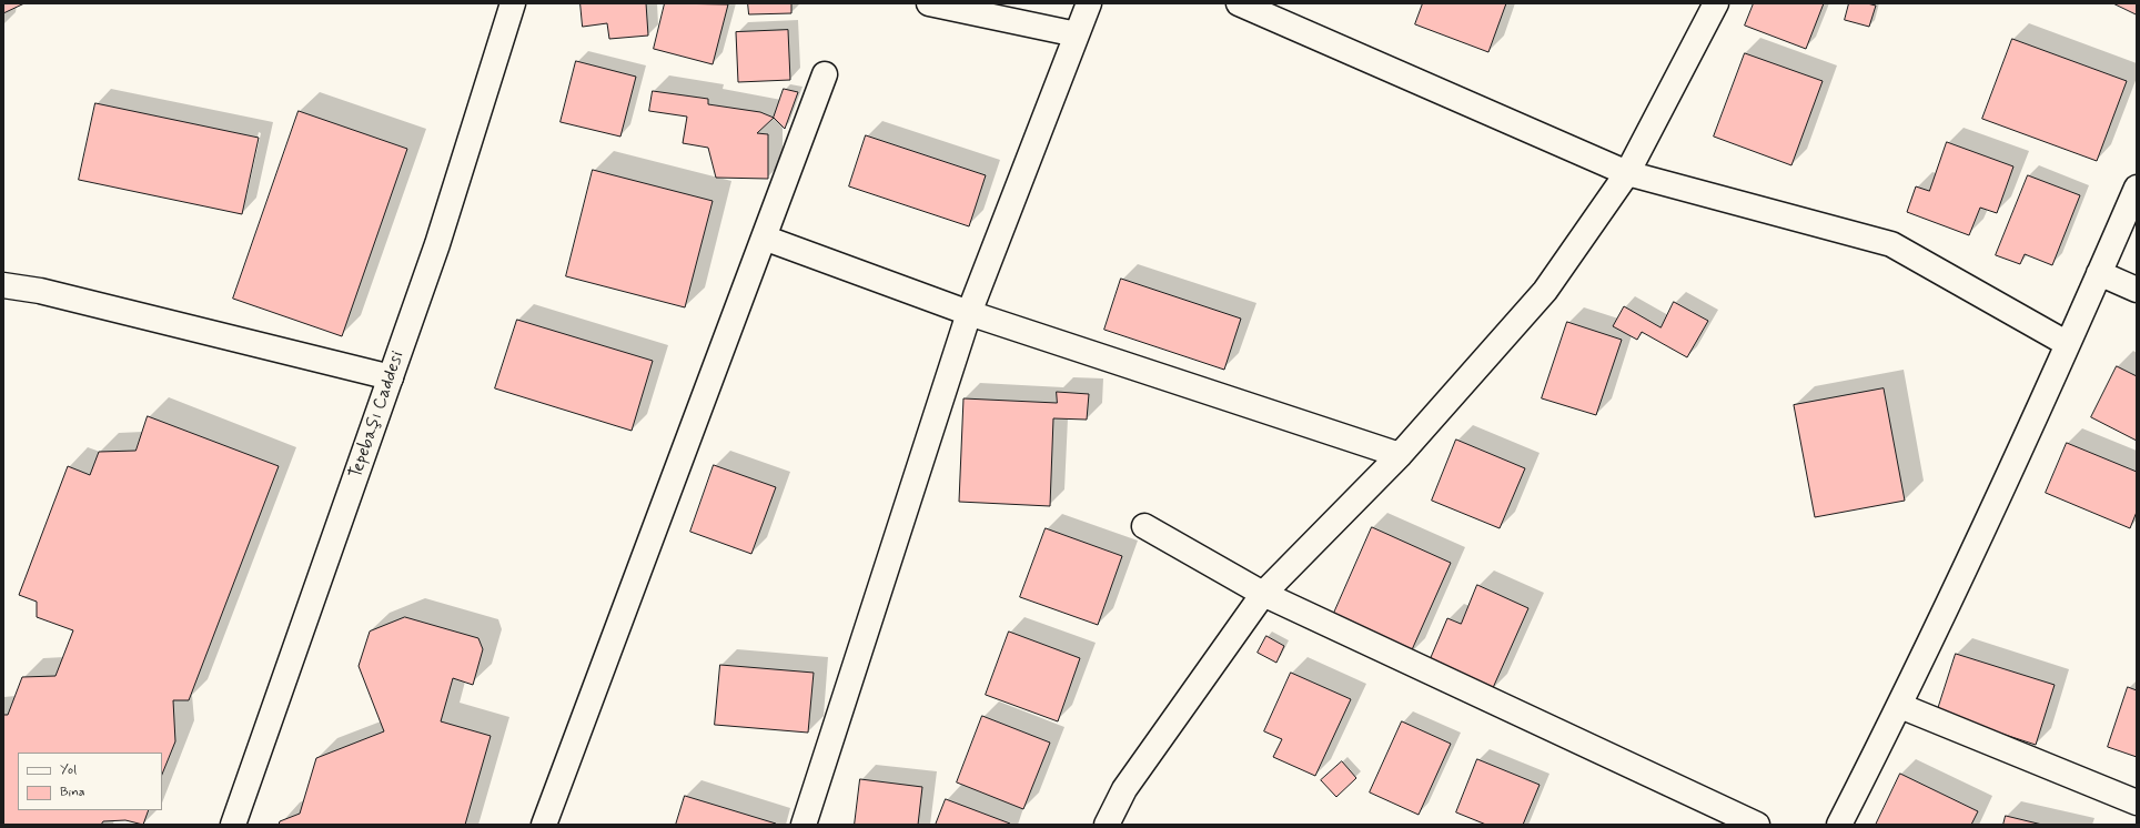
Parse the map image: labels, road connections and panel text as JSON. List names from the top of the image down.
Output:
{
  "streets": {
    "street": ["Tepebaşı Caddesi"]
  },
  "legend": ["Yol", "Bina"]
}
